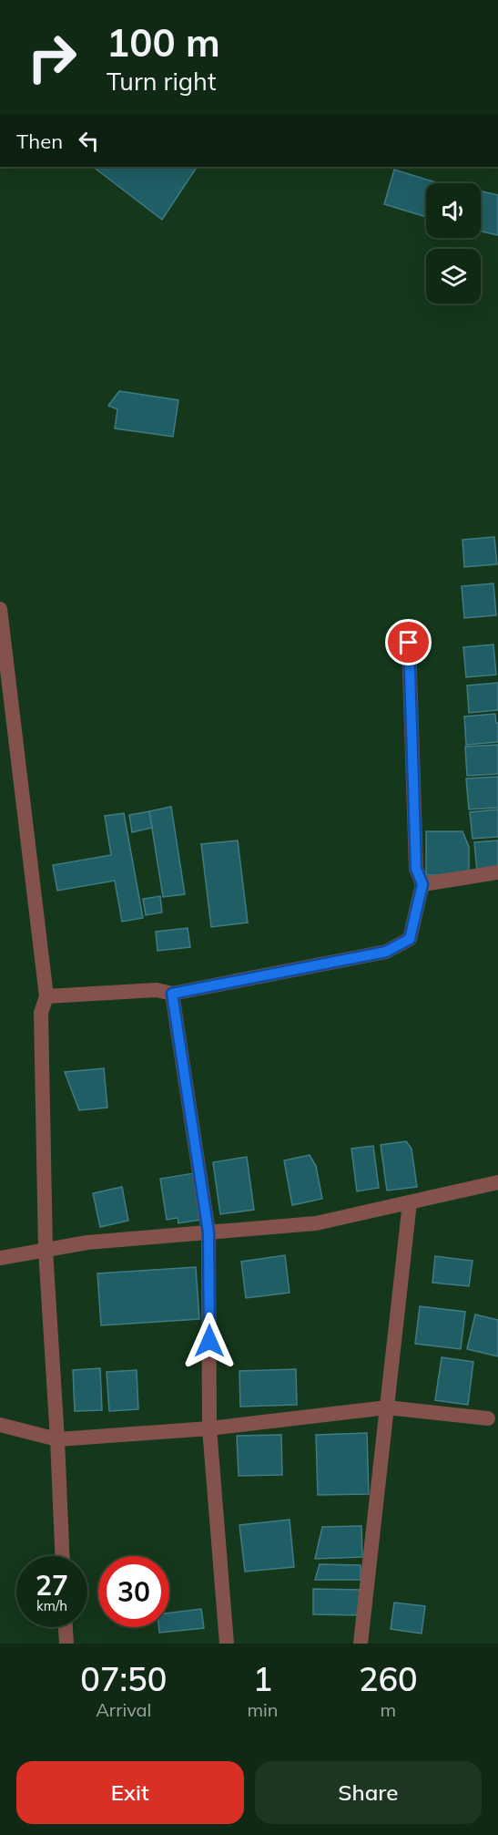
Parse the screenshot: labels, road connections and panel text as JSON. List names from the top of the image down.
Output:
{
  "page": {
    "turn": ["100 m", "Turn right"],
    "then": "Then",
    "speed": "27 km/h",
    "limit": "30",
    "eta": [
      "07:50",
      "Arrival",
      "1",
      "min",
      "260",
      "m"
    ],
    "buttons": ["Exit", "Share"]
  }
}
